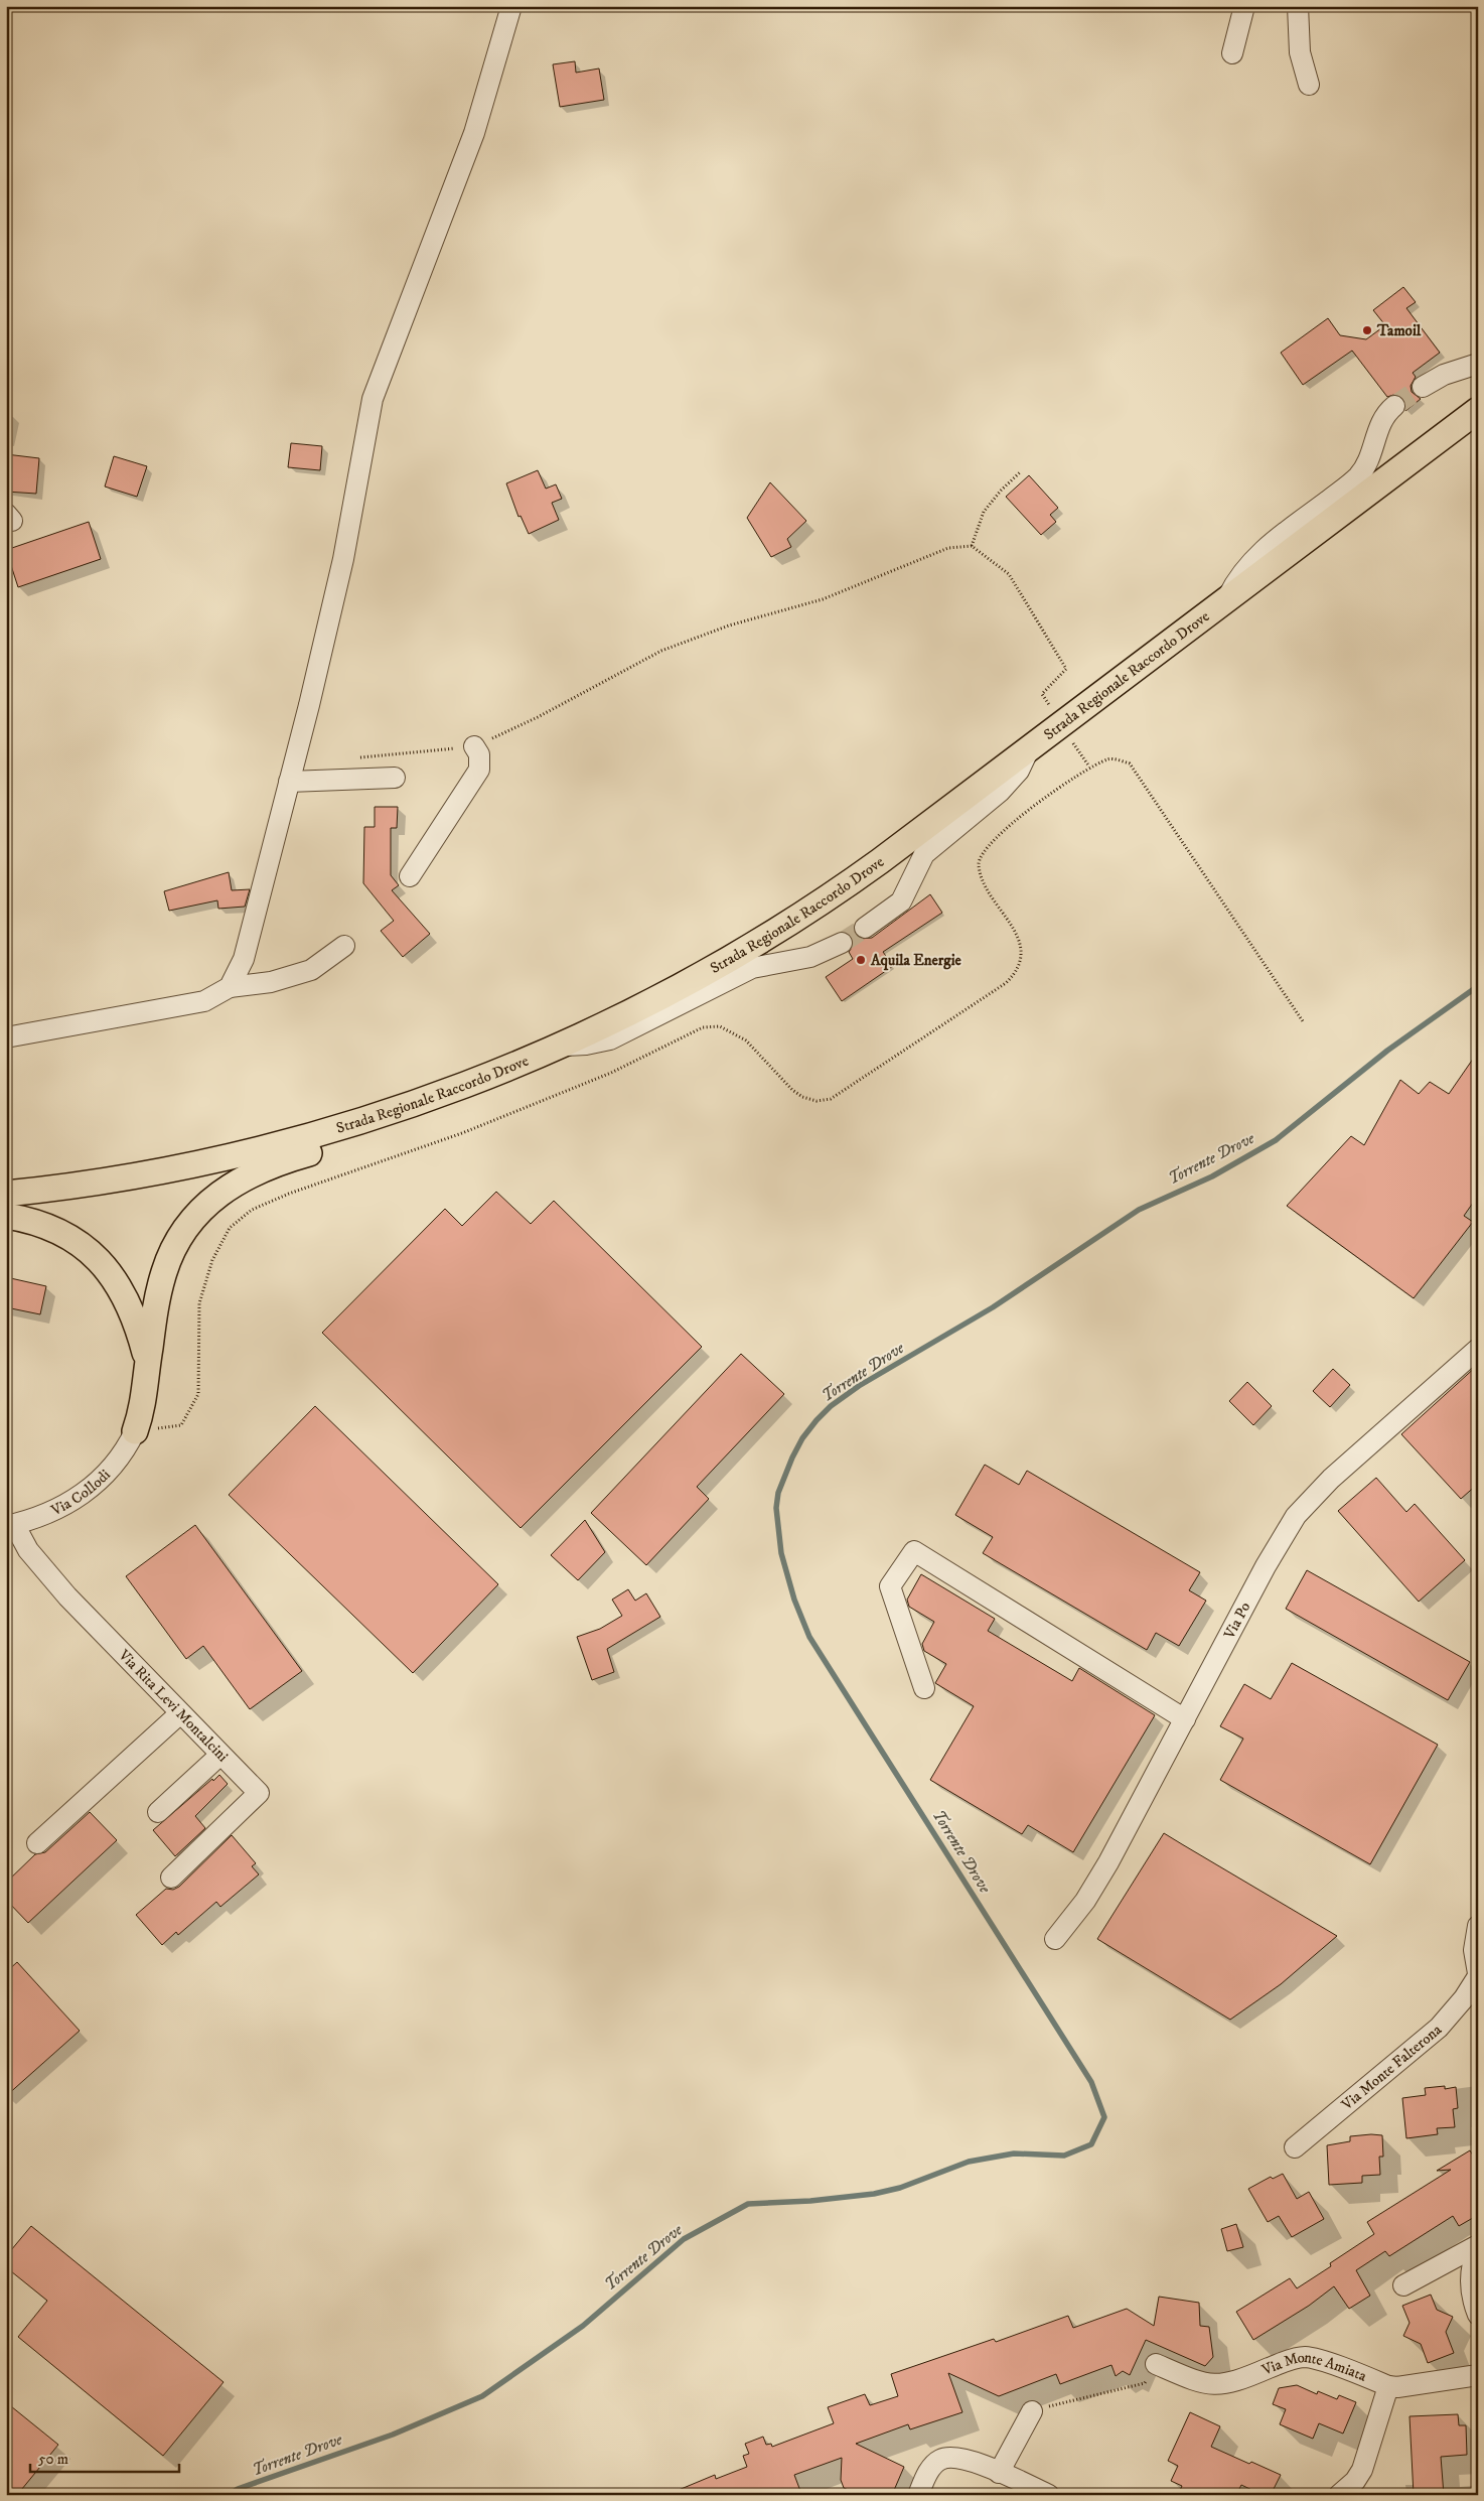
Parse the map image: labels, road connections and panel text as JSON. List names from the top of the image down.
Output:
{
  "streets": {
    "main road": ["Strada Regionale Raccordo Drove"],
    "street": [
      "Via Collodi",
      "Via Po",
      "Via Rita Levi Montalcini",
      "Via Monte Falterona",
      "Via Monte Amiata"
    ]
  },
  "crossings": [
    ["Via Collodi", "Via Rita Levi Montalcini"]
  ],
  "water": ["Torrente Drove"],
  "places": ["Tamoil", "Aquila Energie"],
  "scale_bar": "50 m"
}
